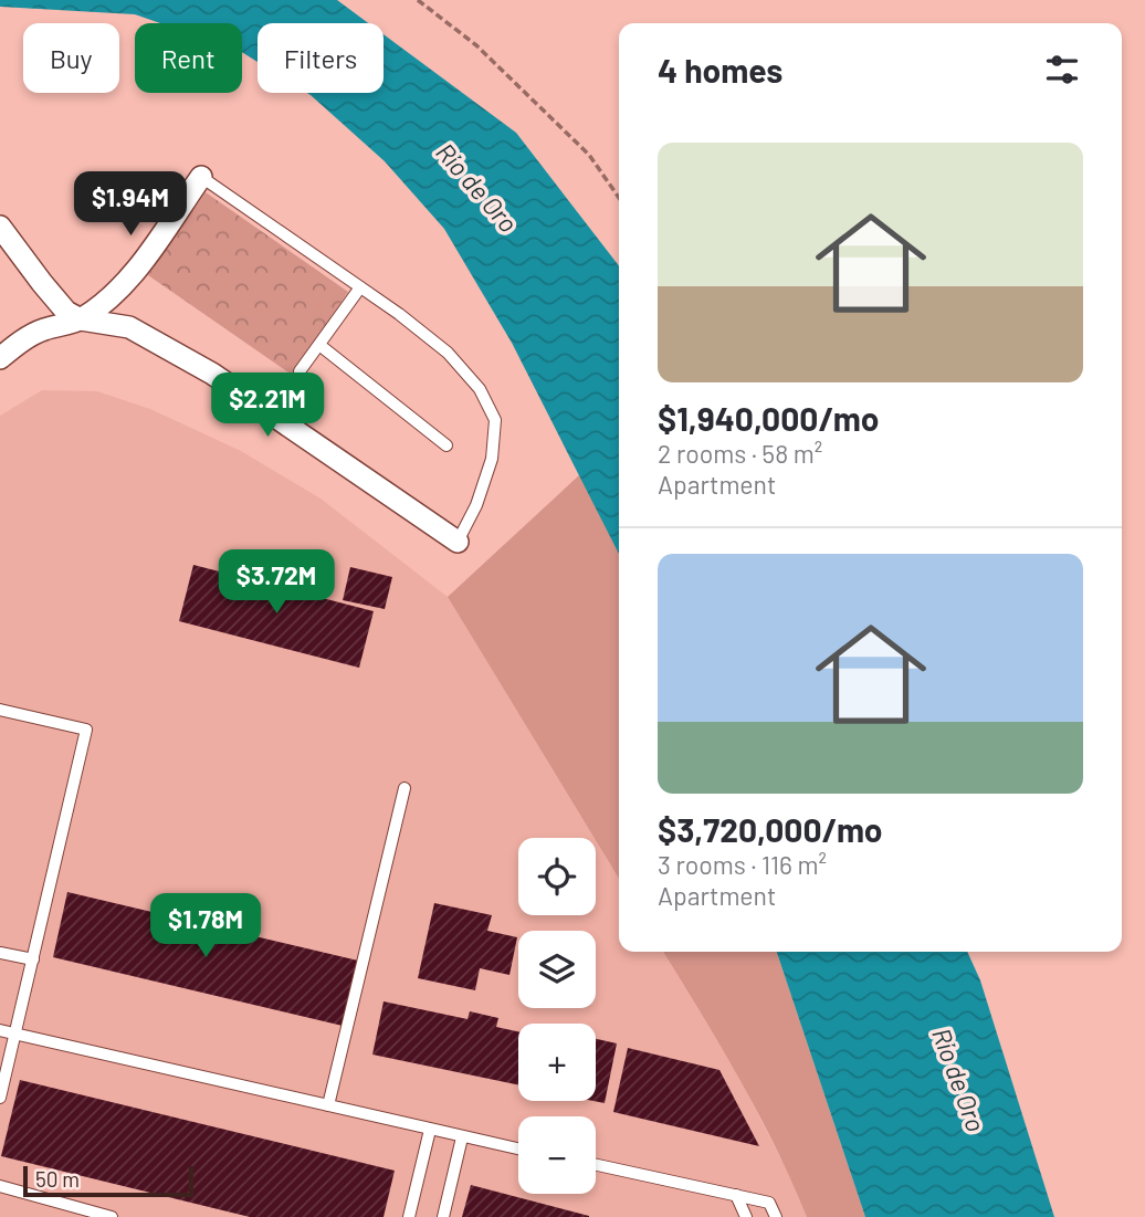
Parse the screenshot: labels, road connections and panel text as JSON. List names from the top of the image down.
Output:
{
  "water": ["Río de Oro"],
  "scale_bar": "50 m",
  "page": {
    "chip": ["Buy", "Rent", "Filters"],
    "heading": "4 homes",
    "list": [
      {
        "name": "$1,940,000/mo",
        "note": "2 rooms · 58 m² · Apartment"
      },
      {
        "name": "$3,720,000/mo",
        "note": "3 rooms · 116 m² · Apartment"
      }
    ],
    "price": [
      "$1.94M",
      "$2.21M",
      "$3.72M",
      "$1.78M"
    ],
    "map_buttons": ["+", "−"],
    "scale": "50 m"
  }
}
